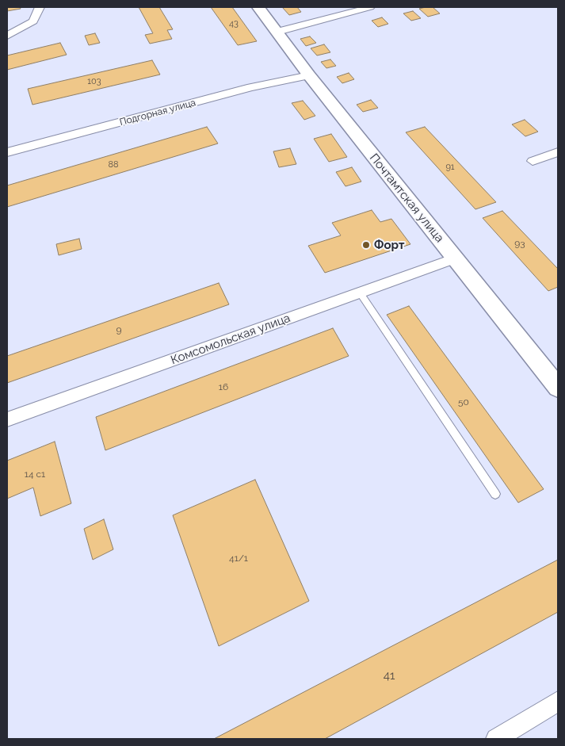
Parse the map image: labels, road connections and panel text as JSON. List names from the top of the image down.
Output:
{
  "streets": {
    "street": ["Подгорная улица", "Почтамтская улица", "Комсомольская улица"]
  },
  "crossings": [
    ["Подгорная улица", "Почтамтская улица"],
    ["Почтамтская улица", "Комсомольская улица"]
  ],
  "places": ["Форт"],
  "house_numbers": [
    "43",
    "103",
    "88",
    "91",
    "93",
    "9",
    "16",
    "50",
    "14 с1",
    "41/1",
    "41"
  ]
}
